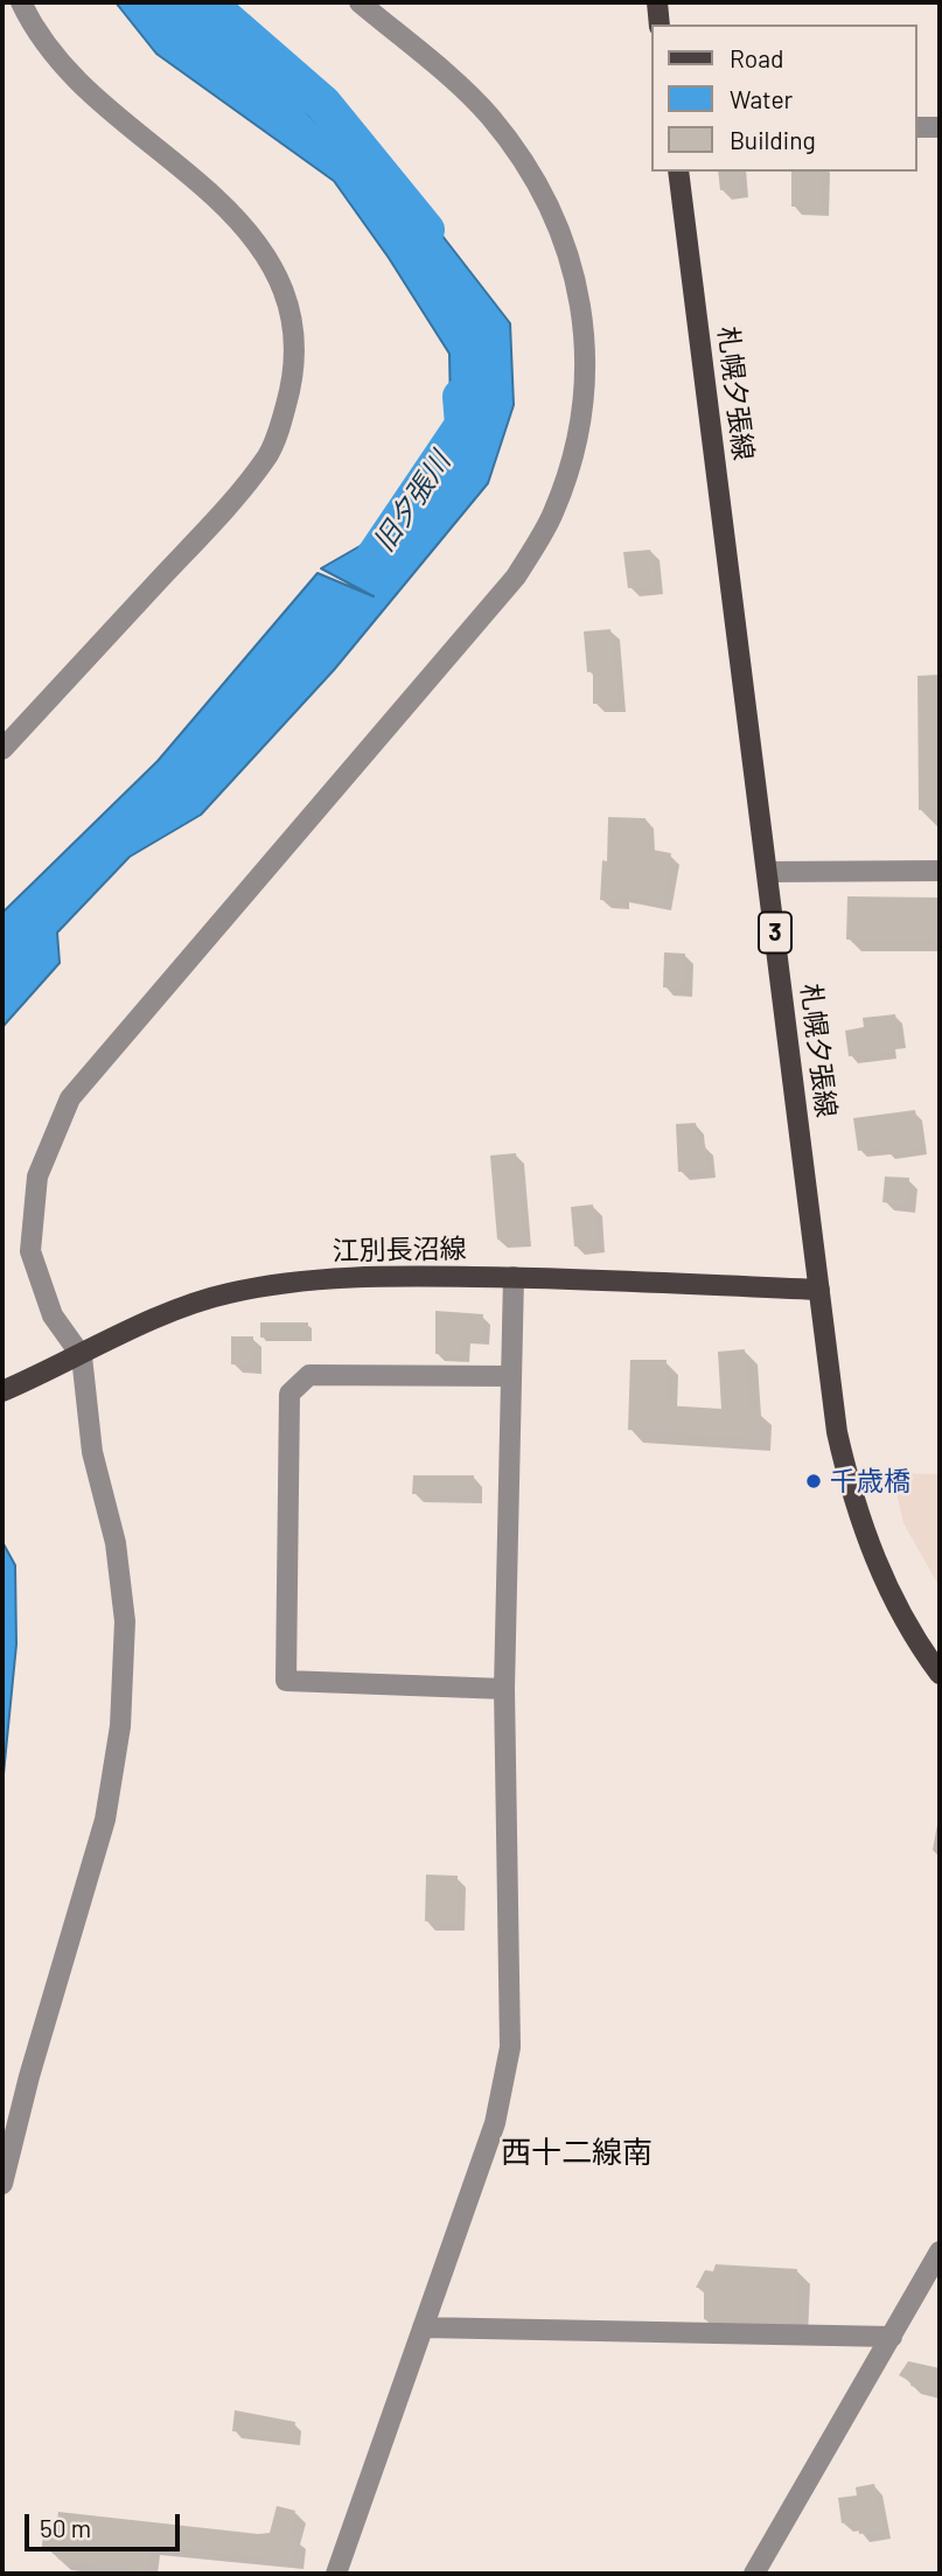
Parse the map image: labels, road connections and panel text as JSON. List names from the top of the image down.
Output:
{
  "streets": {
    "main road": ["札幌夕張線", "3", "江別長沼線"]
  },
  "crossings": [
    ["札幌夕張線", "江別長沼線"]
  ],
  "districts": ["西十二線南"],
  "water": ["旧夕張川"],
  "places": ["千歳橋"],
  "legend": ["Road", "Water", "Building"],
  "scale_bar": "50 m"
}
